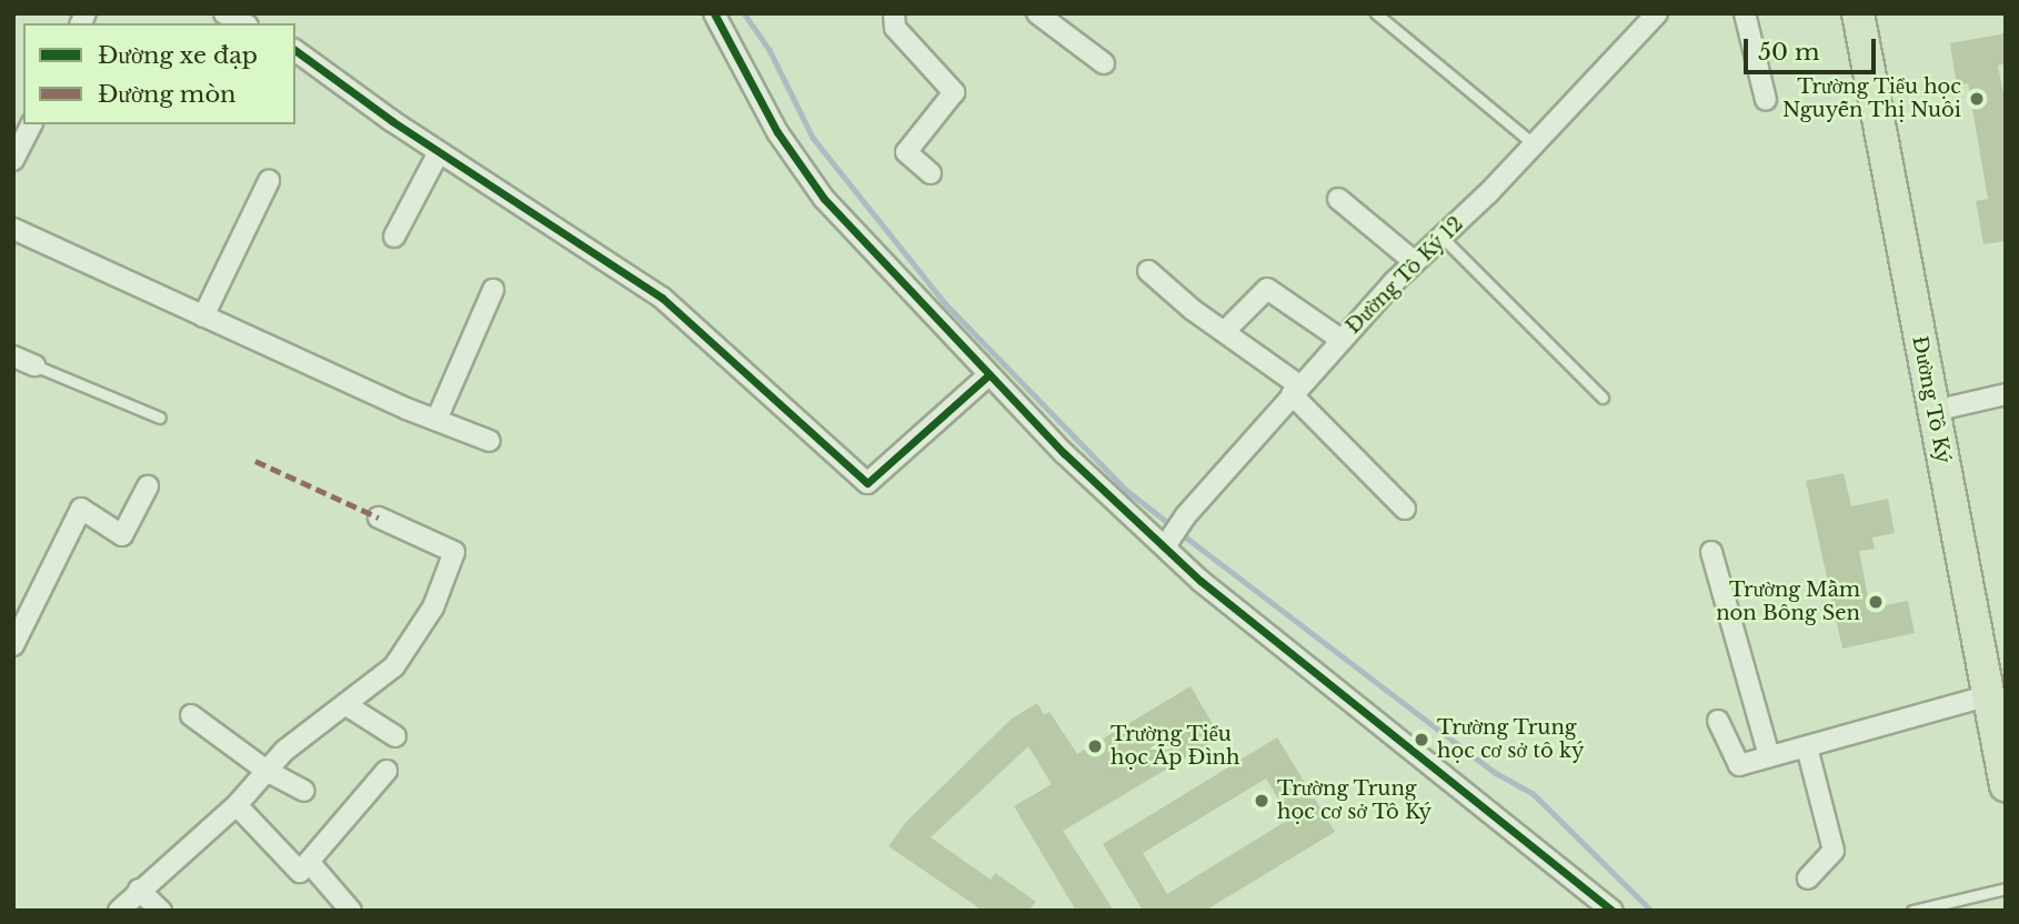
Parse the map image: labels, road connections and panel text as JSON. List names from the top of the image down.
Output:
{
  "streets": {
    "main road": ["Đường Tô Ký"],
    "street": ["Đường Tô Ký 12"]
  },
  "places": [
    "Trường Tiểu học Nguyễn Thị Nuôi",
    "Trường Mầm non Bông Sen",
    "Trường Trung học cơ sở tô ký",
    "Trường Tiểu học Ấp Đình",
    "Trường Trung học cơ sở Tô Ký"
  ],
  "legend": ["Đường xe đạp", "Đường mòn"],
  "scale_bar": "50 m"
}
